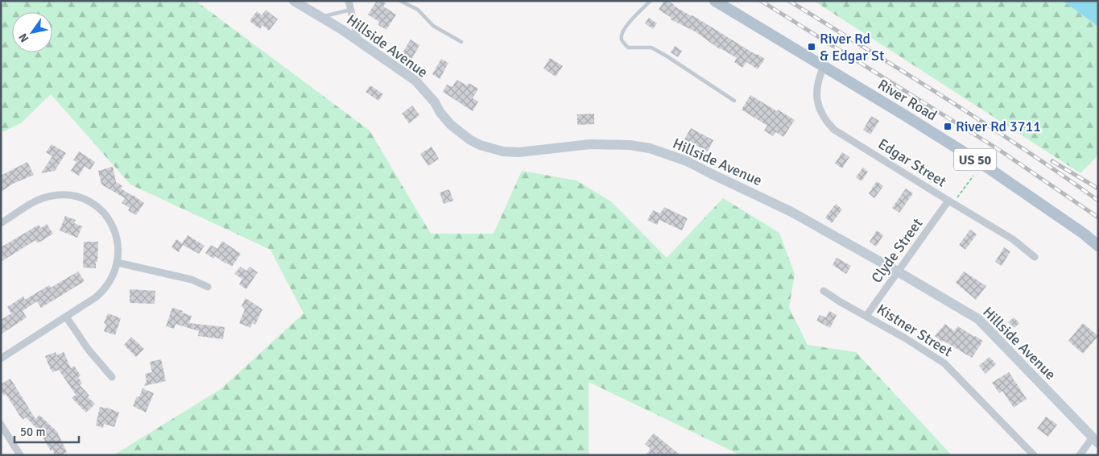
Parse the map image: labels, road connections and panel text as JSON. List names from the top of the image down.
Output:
{
  "streets": {
    "main road": ["River Road", "US 50"],
    "street": [
      "Hillside Avenue",
      "Edgar Street",
      "Clyde Street",
      "Kistner Street"
    ]
  },
  "crossings": [
    ["Hillside Avenue", "Clyde Street"],
    ["River Road", "Edgar Street"],
    ["Edgar Street", "Clyde Street"],
    ["Clyde Street", "Kistner Street"]
  ],
  "places": {
    "transit": ["River Rd & Edgar St", "River Rd 3711"]
  },
  "scale_bar": "50 m",
  "north": "bottom left"
}
